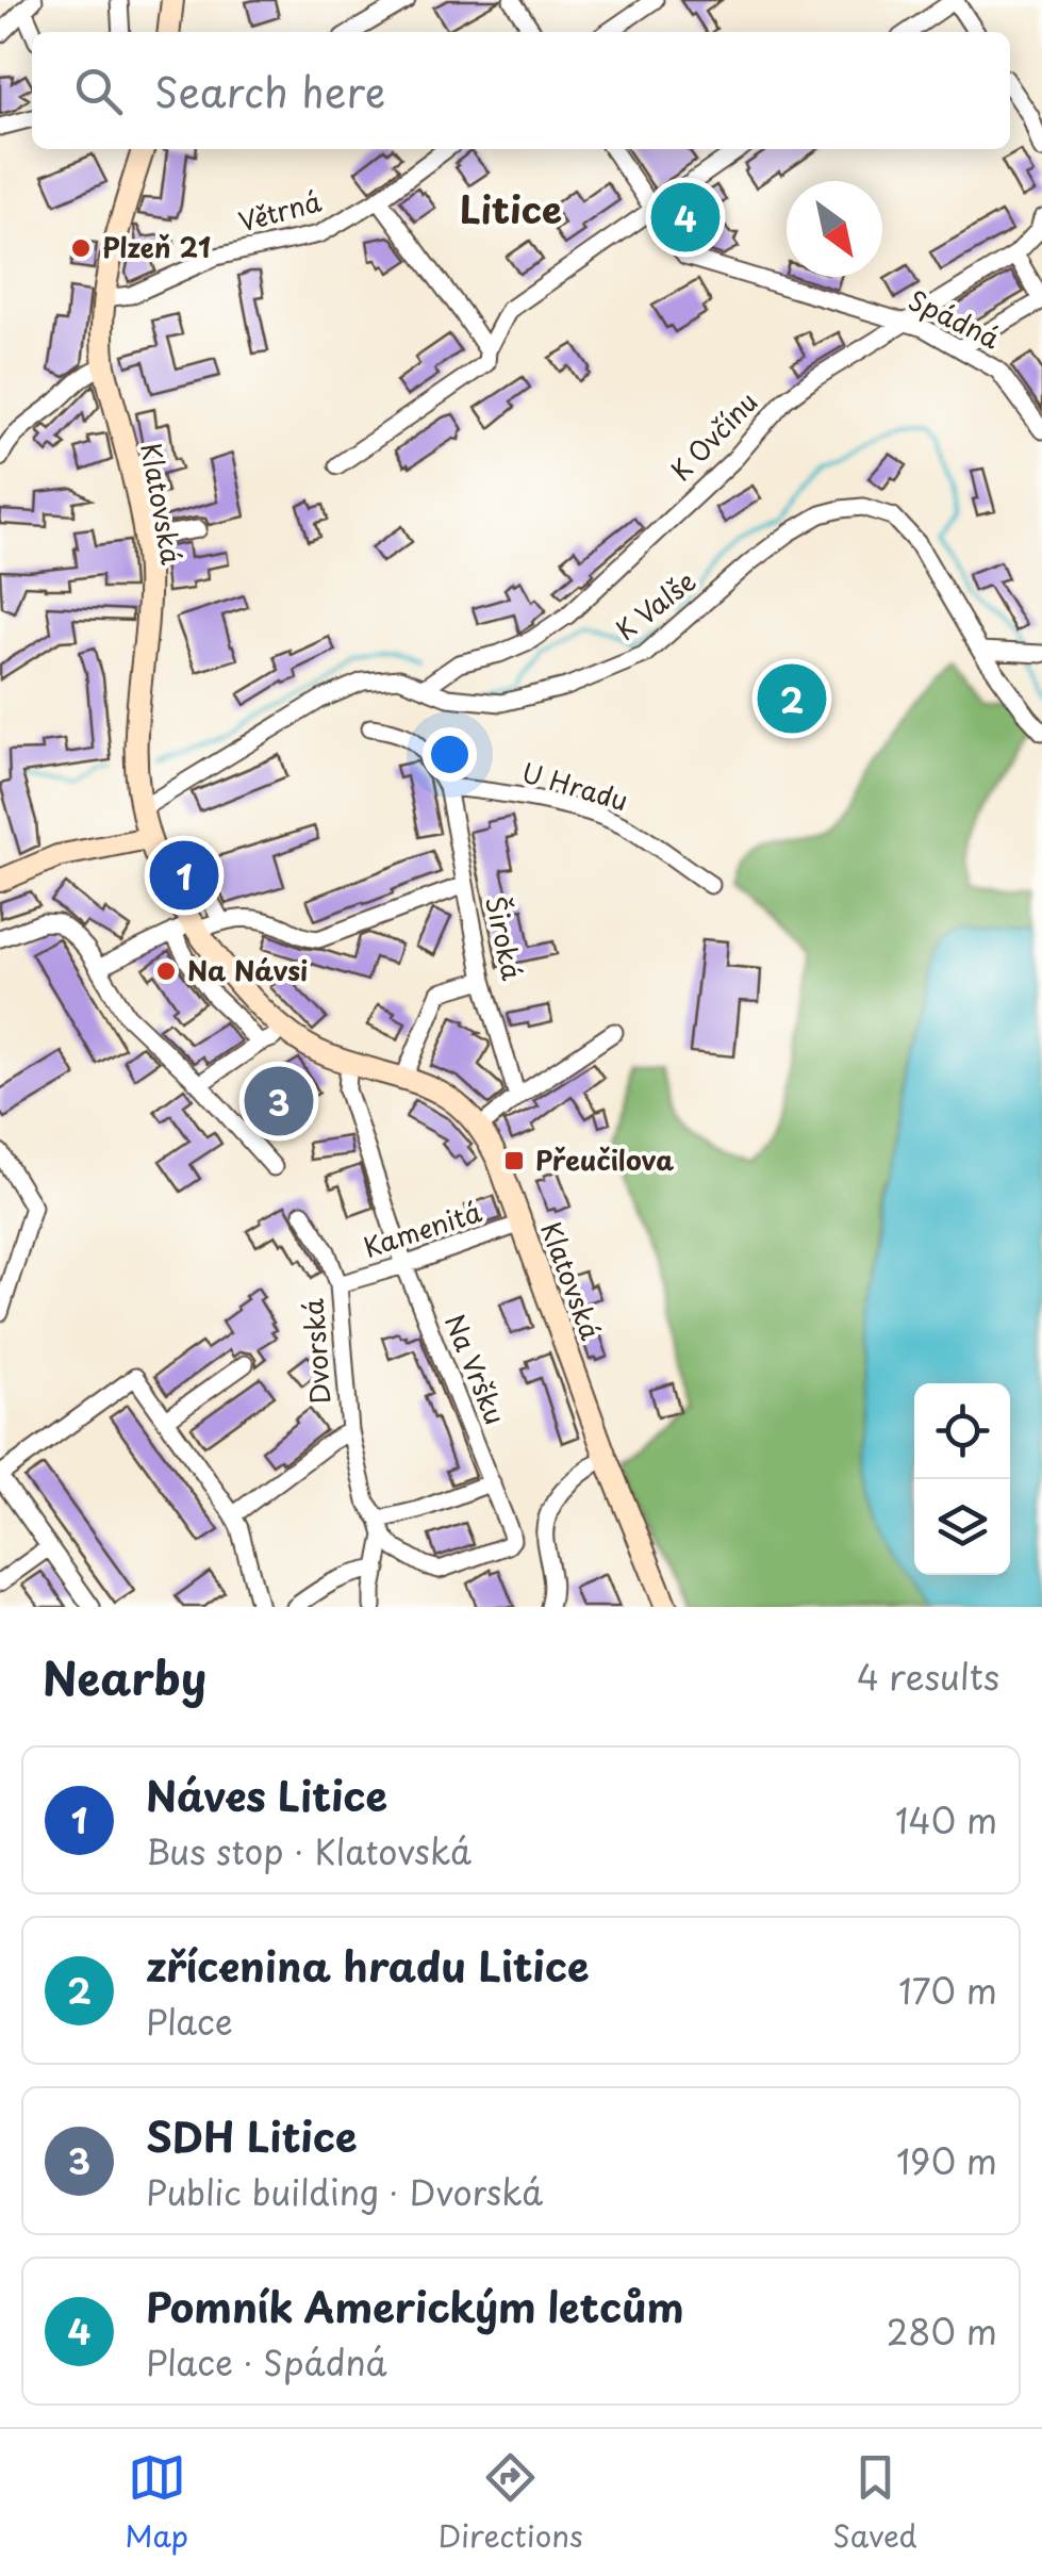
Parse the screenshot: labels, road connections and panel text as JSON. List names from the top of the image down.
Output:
{
  "streets": {
    "main road": ["Klatovská"],
    "street": [
      "Větrná",
      "Spádná",
      "K Ovčínu",
      "K Valše",
      "U Hradu",
      "Široká",
      "Kamenitá",
      "Dvorská",
      "Na Vršku"
    ]
  },
  "crossings": [
    ["Větrná", "Klatovská"],
    ["Spádná", "K Ovčínu"],
    ["K Ovčínu", "K Valše"],
    ["Klatovská", "K Valše"],
    ["Klatovská", "Kamenitá"],
    ["Klatovská", "Na Vršku"],
    ["U Hradu", "Široká"],
    ["Kamenitá", "Dvorská"],
    ["Kamenitá", "Na Vršku"],
    ["Dvorská", "Na Vršku"]
  ],
  "districts": ["Litice"],
  "places": {
    "other": ["Plzeň 21", "Na Návsi"],
    "transit": ["Přeučilova"]
  },
  "north": "bottom right",
  "page": {
    "search": "Search here",
    "pins": [
      "4",
      "2",
      "1",
      "3"
    ],
    "heading": ["Nearby", "4 results"],
    "list": [
      {
        "mark": "1",
        "name": "Náves Litice",
        "note": "Bus stop · Klatovská",
        "value": "140 m"
      },
      {
        "mark": "2",
        "name": "zřícenina hradu Litice",
        "note": "Place",
        "value": "170 m"
      },
      {
        "mark": "3",
        "name": "SDH Litice",
        "note": "Public building · Dvorská",
        "value": "190 m"
      },
      {
        "mark": "4",
        "name": "Pomník Americkým letcům",
        "note": "Place · Spádná",
        "value": "280 m"
      }
    ],
    "nav": ["Map", "Directions", "Saved"]
  }
}
